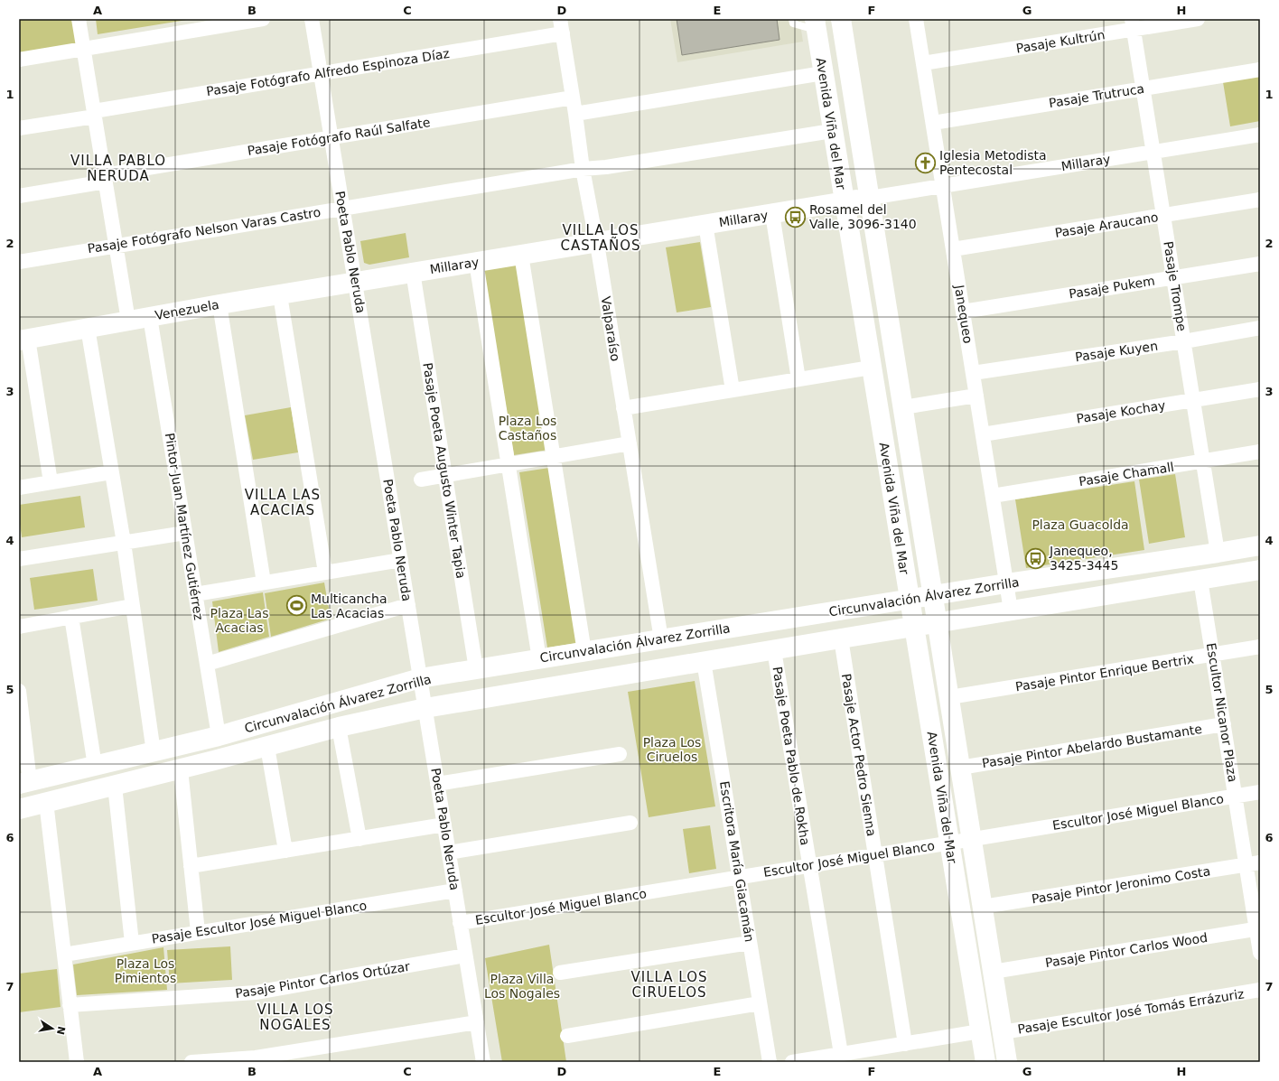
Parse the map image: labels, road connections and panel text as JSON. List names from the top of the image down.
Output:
{
  "streets": {
    "main road": [
      "Avenida Viña del Mar",
      "Millaray",
      "Venezuela",
      "Circunvalación Álvarez Zorrilla"
    ],
    "street": [
      "Pasaje Kultrún",
      "Pasaje Fotógrafo Alfredo Espinoza Díaz",
      "Pasaje Trutruca",
      "Pasaje Fotógrafo Raúl Salfate",
      "Pasaje Araucano",
      "Pasaje Fotógrafo Nelson Varas Castro",
      "Poeta Pablo Neruda",
      "Pasaje Trompe",
      "Pasaje Pukem",
      "Janequeo",
      "Valparaíso",
      "Pasaje Kuyen",
      "Pasaje Kochay",
      "Pasaje Poeta Augusto Winter Tapia",
      "Pasaje Chamall",
      "Pintor Juan Martínez Gutiérrez",
      "Pasaje Pintor Enrique Bertrix",
      "Escultor Nicanor Plaza",
      "Pasaje Pintor Abelardo Bustamante",
      "Pasaje Actor Pedro Sienna",
      "Pasaje Poeta Pablo de Rokha",
      "Escultor José Miguel Blanco",
      "Escritora María Giacamán",
      "Pasaje Pintor Jeronimo Costa",
      "Pasaje Escultor José Miguel Blanco",
      "Pasaje Pintor Carlos Wood",
      "Pasaje Pintor Carlos Ortúzar",
      "Pasaje Escultor José Tomás Errázuriz"
    ]
  },
  "crossings": [
    ["Pasaje Kultrún", "Pasaje Trompe"],
    ["Pasaje Kultrún", "Janequeo"],
    ["Pasaje Fotógrafo Alfredo Espinoza Díaz", "Poeta Pablo Neruda"],
    ["Pasaje Fotógrafo Alfredo Espinoza Díaz", "Valparaíso"],
    ["Pasaje Trutruca", "Pasaje Trompe"],
    ["Pasaje Trutruca", "Janequeo"],
    ["Avenida Viña del Mar", "Millaray"],
    ["Avenida Viña del Mar", "Pasaje Fotógrafo Nelson Varas Castro"],
    ["Avenida Viña del Mar", "Circunvalación Álvarez Zorrilla"],
    ["Avenida Viña del Mar", "Pasaje Pintor Enrique Bertrix"],
    ["Avenida Viña del Mar", "Pasaje Pintor Abelardo Bustamante"],
    ["Avenida Viña del Mar", "Escultor José Miguel Blanco"],
    ["Avenida Viña del Mar", "Pasaje Pintor Jeronimo Costa"],
    ["Avenida Viña del Mar", "Pasaje Pintor Carlos Wood"],
    ["Avenida Viña del Mar", "Pasaje Escultor José Tomás Errázuriz"],
    ["Pasaje Fotógrafo Raúl Salfate", "Poeta Pablo Neruda"],
    ["Pasaje Fotógrafo Raúl Salfate", "Valparaíso"],
    ["Millaray", "Poeta Pablo Neruda"],
    ["Millaray", "Pasaje Trompe"],
    ["Millaray", "Venezuela"],
    ["Millaray", "Janequeo"],
    ["Millaray", "Valparaíso"],
    ["Millaray", "Pasaje Poeta Augusto Winter Tapia"],
    ["Pasaje Araucano", "Pasaje Trompe"],
    ["Pasaje Araucano", "Janequeo"],
    ["Pasaje Fotógrafo Nelson Varas Castro", "Poeta Pablo Neruda"],
    ["Pasaje Fotógrafo Nelson Varas Castro", "Valparaíso"],
    ["Poeta Pablo Neruda", "Venezuela"],
    ["Poeta Pablo Neruda", "Circunvalación Álvarez Zorrilla"],
    ["Poeta Pablo Neruda", "Escultor José Miguel Blanco"],
    ["Poeta Pablo Neruda", "Pasaje Escultor José Miguel Blanco"],
    ["Poeta Pablo Neruda", "Pasaje Pintor Carlos Ortúzar"],
    ["Pasaje Trompe", "Pasaje Pukem"],
    ["Pasaje Trompe", "Pasaje Kuyen"],
    ["Pasaje Trompe", "Pasaje Kochay"],
    ["Pasaje Trompe", "Pasaje Chamall"],
    ["Pasaje Trompe", "Circunvalación Álvarez Zorrilla"],
    ["Pasaje Pukem", "Janequeo"],
    ["Venezuela", "Pintor Juan Martínez Gutiérrez"],
    ["Janequeo", "Pasaje Kuyen"],
    ["Janequeo", "Pasaje Kochay"],
    ["Janequeo", "Pasaje Chamall"],
    ["Janequeo", "Circunvalación Álvarez Zorrilla"],
    ["Valparaíso", "Circunvalación Álvarez Zorrilla"],
    ["Pasaje Poeta Augusto Winter Tapia", "Circunvalación Álvarez Zorrilla"],
    ["Pintor Juan Martínez Gutiérrez", "Circunvalación Álvarez Zorrilla"],
    ["Circunvalación Álvarez Zorrilla", "Escultor Nicanor Plaza"],
    ["Circunvalación Álvarez Zorrilla", "Pasaje Actor Pedro Sienna"],
    ["Circunvalación Álvarez Zorrilla", "Pasaje Poeta Pablo de Rokha"],
    ["Circunvalación Álvarez Zorrilla", "Escritora María Giacamán"],
    ["Pasaje Pintor Enrique Bertrix", "Escultor Nicanor Plaza"],
    ["Escultor Nicanor Plaza", "Pasaje Pintor Abelardo Bustamante"],
    ["Escultor Nicanor Plaza", "Escultor José Miguel Blanco"],
    ["Escultor Nicanor Plaza", "Pasaje Pintor Jeronimo Costa"],
    ["Escultor Nicanor Plaza", "Pasaje Pintor Carlos Wood"],
    ["Pasaje Actor Pedro Sienna", "Escultor José Miguel Blanco"],
    ["Pasaje Poeta Pablo de Rokha", "Escultor José Miguel Blanco"],
    ["Escultor José Miguel Blanco", "Escritora María Giacamán"]
  ],
  "districts": [
    "VILLA PABLO NERUDA",
    "VILLA LOS CASTAÑOS",
    "VILLA LAS ACACIAS",
    "VILLA LOS CIRUELOS",
    "VILLA LOS NOGALES"
  ],
  "parks": [
    "Plaza Los Castaños",
    "Plaza Guacolda",
    "Plaza Las Acacias",
    "Plaza Los Ciruelos",
    "Plaza Los Pimientos",
    "Plaza Villa Los Nogales"
  ],
  "places": {
    "church": ["Iglesia Metodista Pentecostal"],
    "bus stop": ["Rosamel del Valle, 3096-3140", "Janequeo, 3425-3445"],
    "sports": ["Multicancha Las Acacias"]
  },
  "north": "right",
  "grid": {
    "columns": [
      "A",
      "B",
      "C",
      "D",
      "E",
      "F",
      "G",
      "H"
    ],
    "rows": [
      "1",
      "2",
      "3",
      "4",
      "5",
      "6",
      "7"
    ]
  }
}
